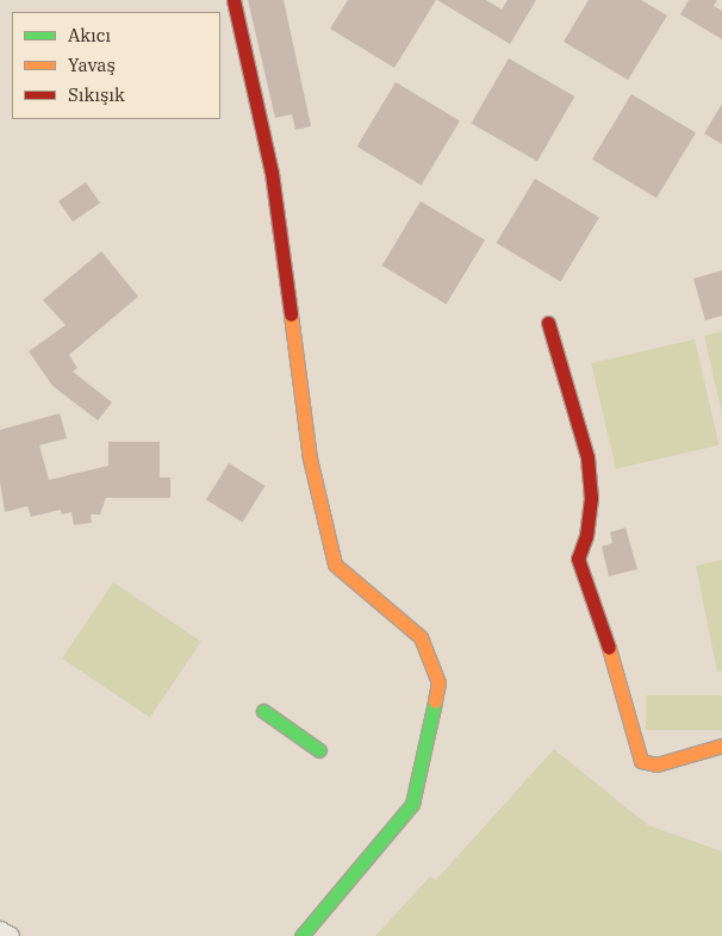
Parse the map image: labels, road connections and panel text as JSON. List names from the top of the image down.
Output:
{
  "legend": ["Akıcı", "Yavaş", "Sıkışık"]
}
